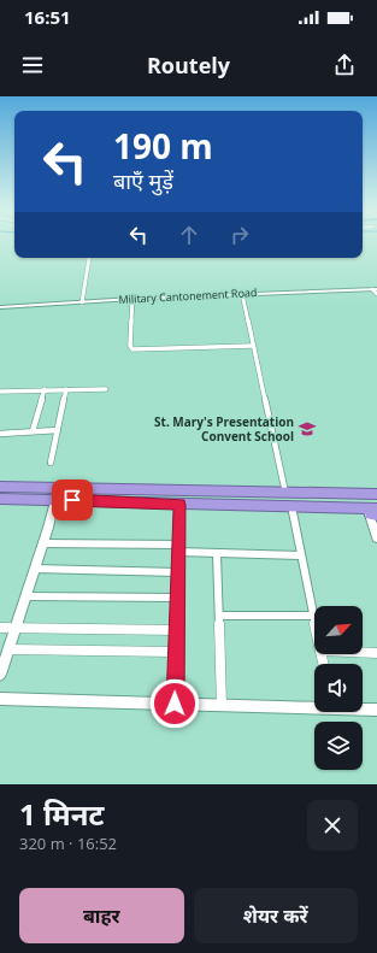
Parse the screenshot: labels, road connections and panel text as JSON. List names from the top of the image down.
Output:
{
  "streets": {
    "street": ["Military Cantonement Road"]
  },
  "places": {
    "school or university": ["St. Mary's Presentation Convent School"]
  },
  "north": "top right",
  "page": {
    "status": "16:51",
    "header": "Routely",
    "turn": ["190 m", "बाएँ मुड़ें"],
    "heading": ["1 मिनट", "320 m · 16:52"],
    "buttons": ["बाहर", "शेयर करें"]
  }
}
